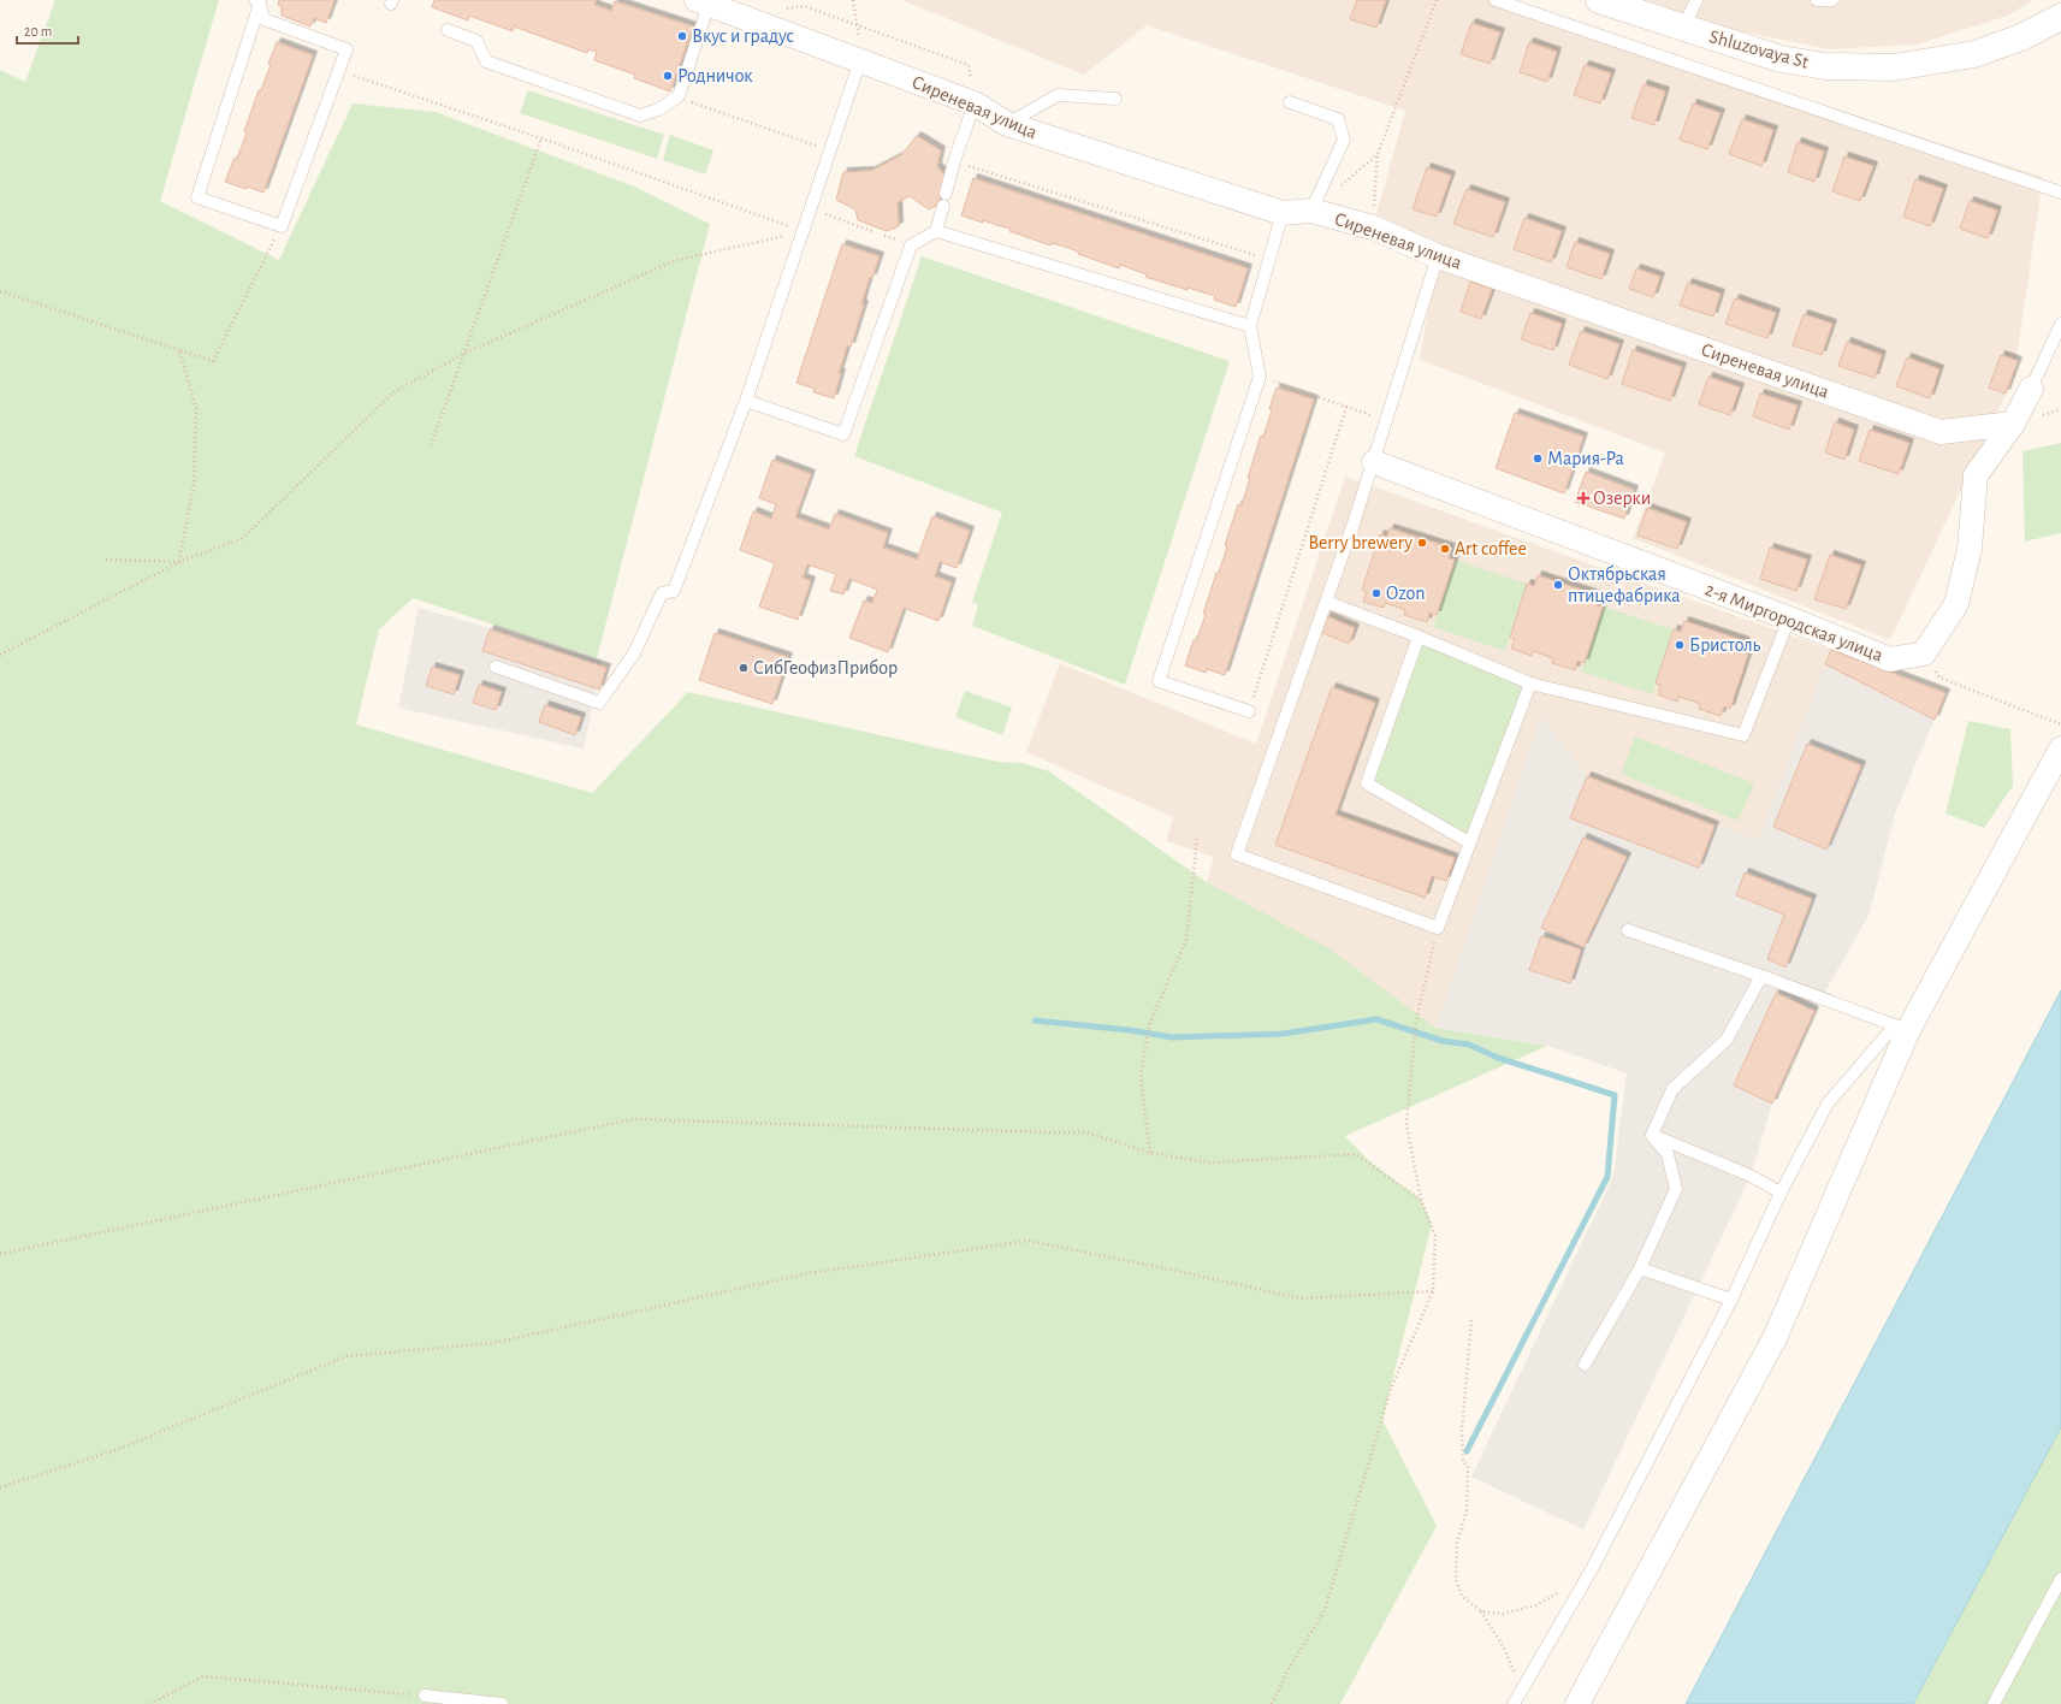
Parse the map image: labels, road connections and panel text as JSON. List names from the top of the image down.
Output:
{
  "streets": {
    "main road": ["Shluzovaya St"],
    "street": ["Сиреневая улица", "2-я Миргородская улица"]
  },
  "places": {
    "other": [
      "Вкус и градус",
      "Родничок",
      "Мария-Ра",
      "Berry brewery",
      "Art coffee",
      "Октябрьская птицефабрика",
      "Ozon",
      "Бристоль",
      "СибГеофизПрибор"
    ],
    "health": ["Озерки"]
  },
  "scale_bar": "20 m"
}
